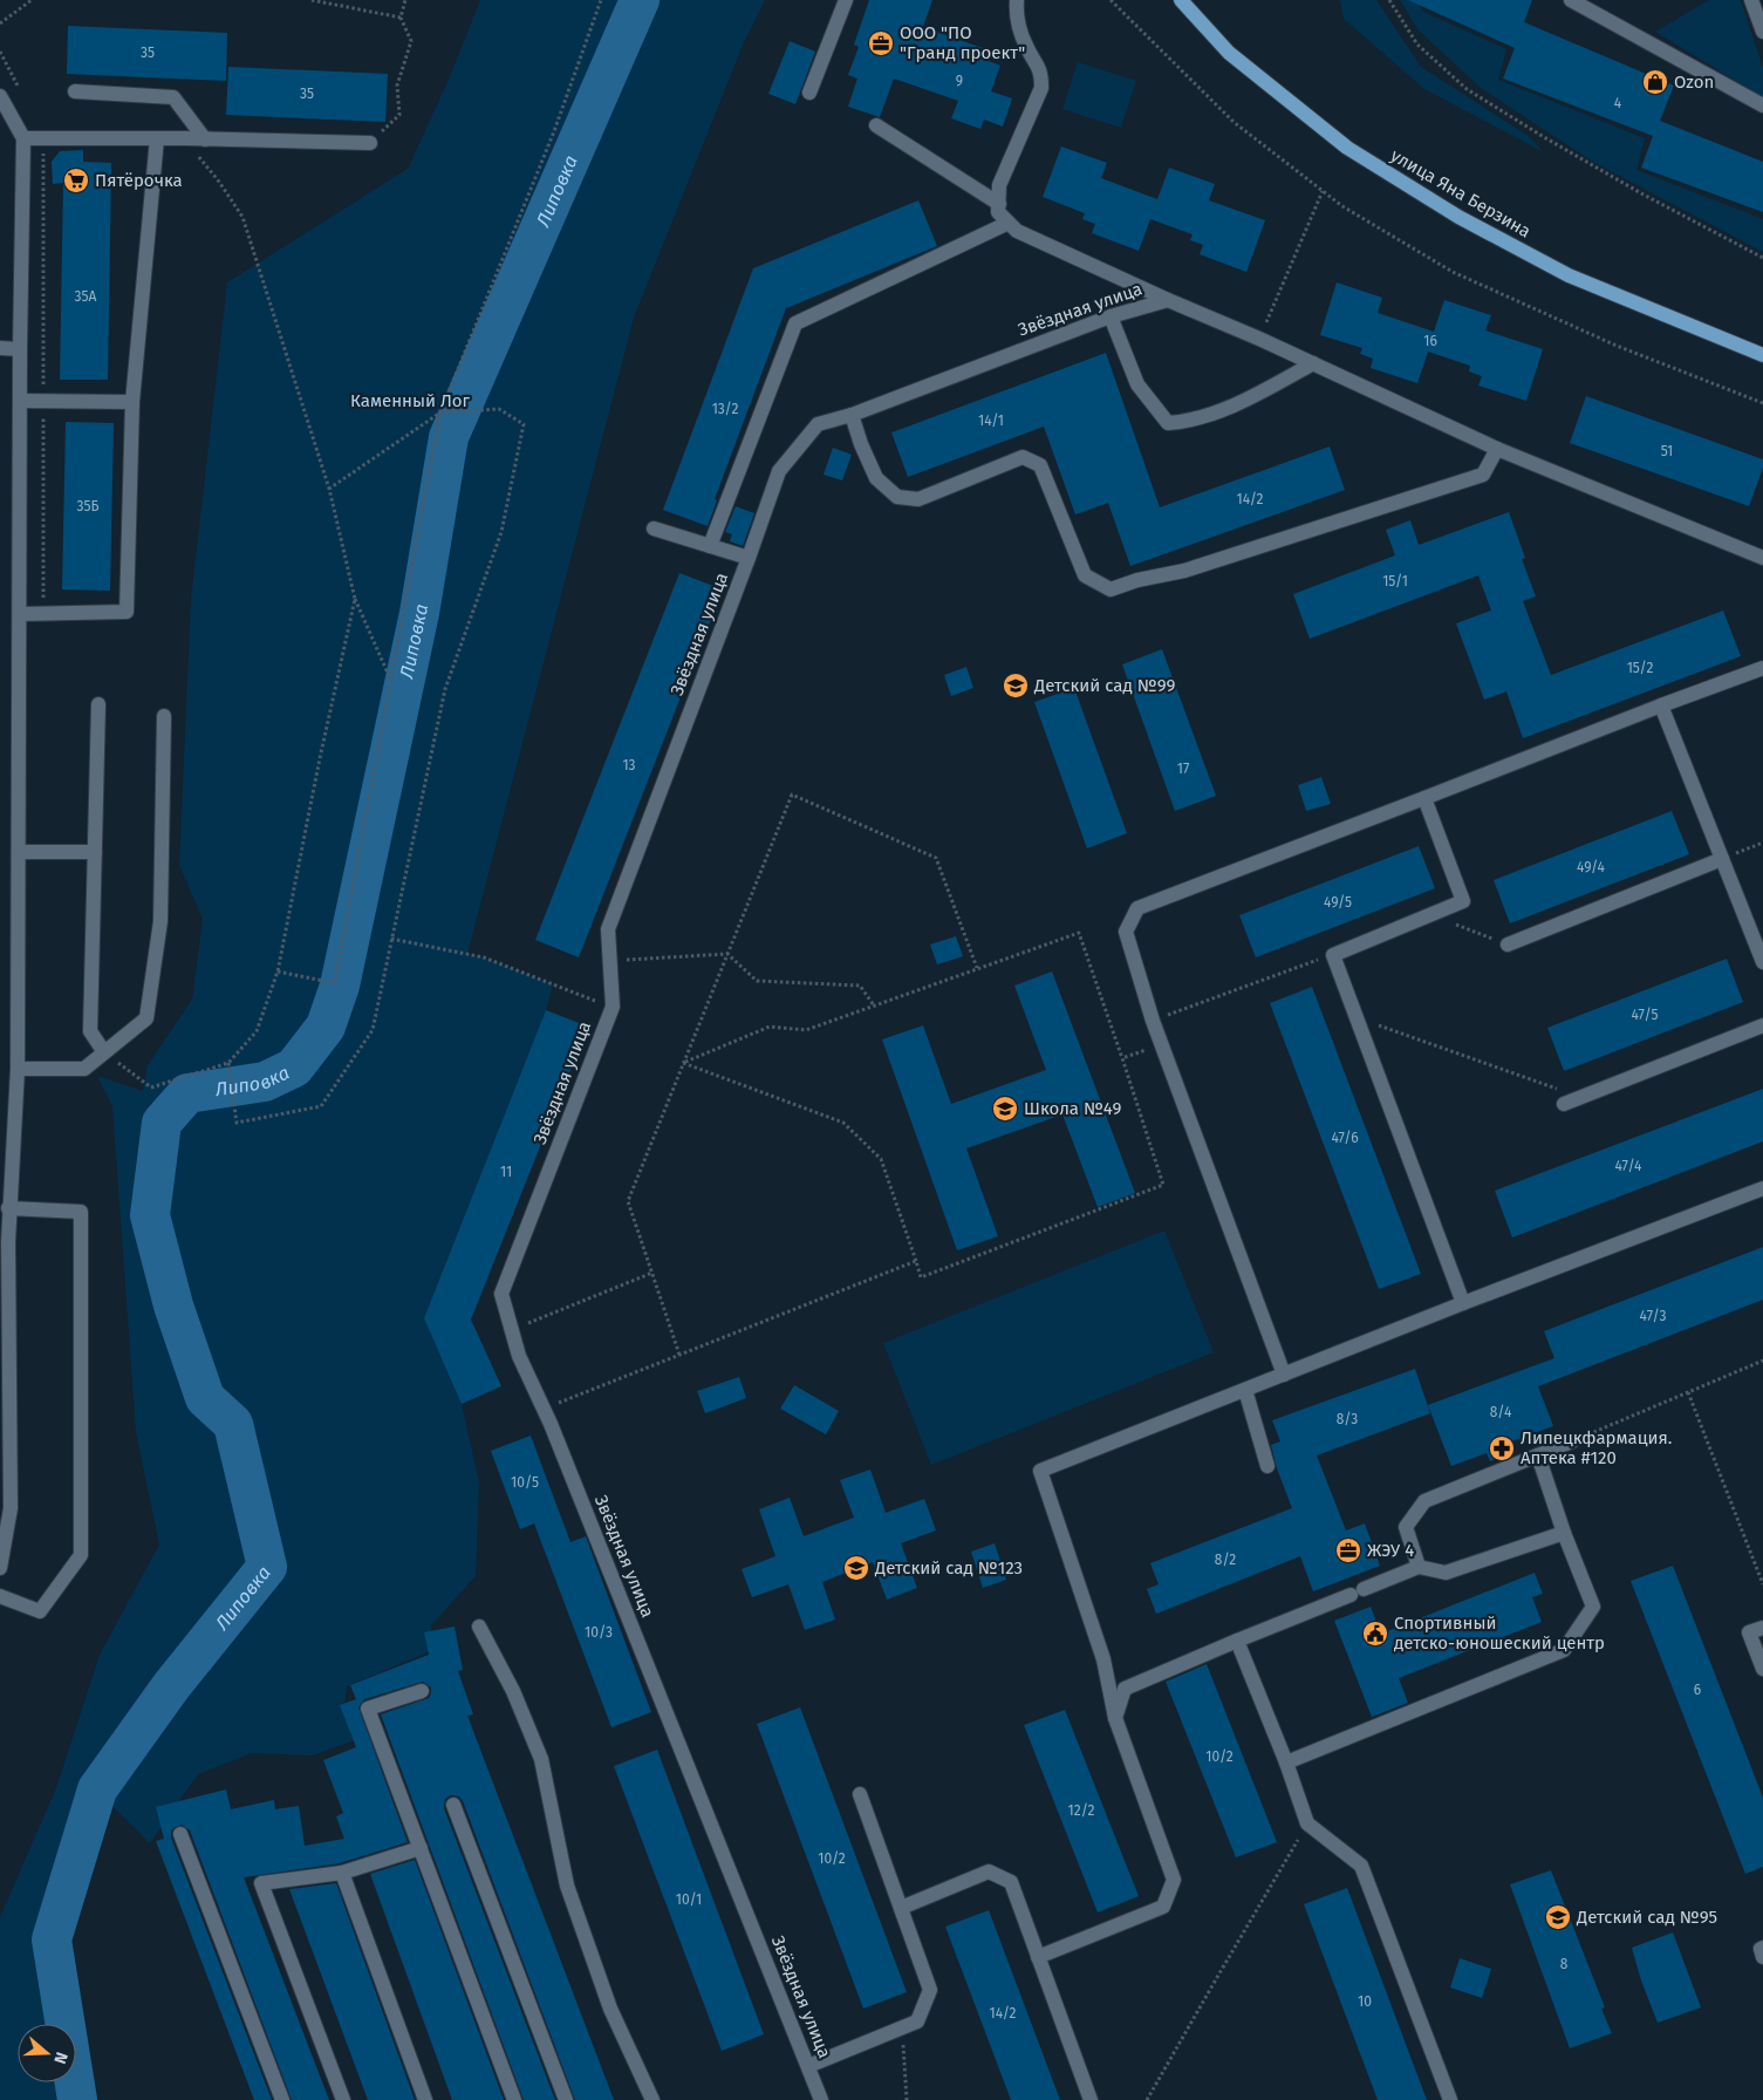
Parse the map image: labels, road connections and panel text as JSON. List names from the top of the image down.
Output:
{
  "streets": {
    "main road": ["улица Яна Берзина"],
    "street": ["Звёздная улица"]
  },
  "water": ["Липовка"],
  "parks": ["Каменный Лог"],
  "places": {
    "office": ["ООО \"ПО \"Гранд проект\"", "ЖЭУ 4"],
    "shop": ["Ozon"],
    "supermarket": ["Пятёрочка"],
    "school or university": [
      "Детский сад №99",
      "Школа №49",
      "Детский сад №123",
      "Детский сад №95"
    ],
    "pharmacy": ["Липецкфармация. Аптека #120"],
    "public building": ["Спортивный детско-юношеский центр"]
  },
  "house_numbers": [
    "35",
    "9",
    "35",
    "4",
    "35А",
    "16",
    "13/2",
    "14/1",
    "51",
    "14/2",
    "35Б",
    "15/1",
    "15/2",
    "13",
    "17",
    "49/4",
    "49/5",
    "47/5",
    "47/6",
    "47/4",
    "11",
    "47/3",
    "8/4",
    "8/3",
    "10/5",
    "8/2",
    "10/3",
    "6",
    "10/2",
    "12/2",
    "10/2",
    "10/1",
    "8",
    "10",
    "14/2"
  ],
  "north": "right"
}
